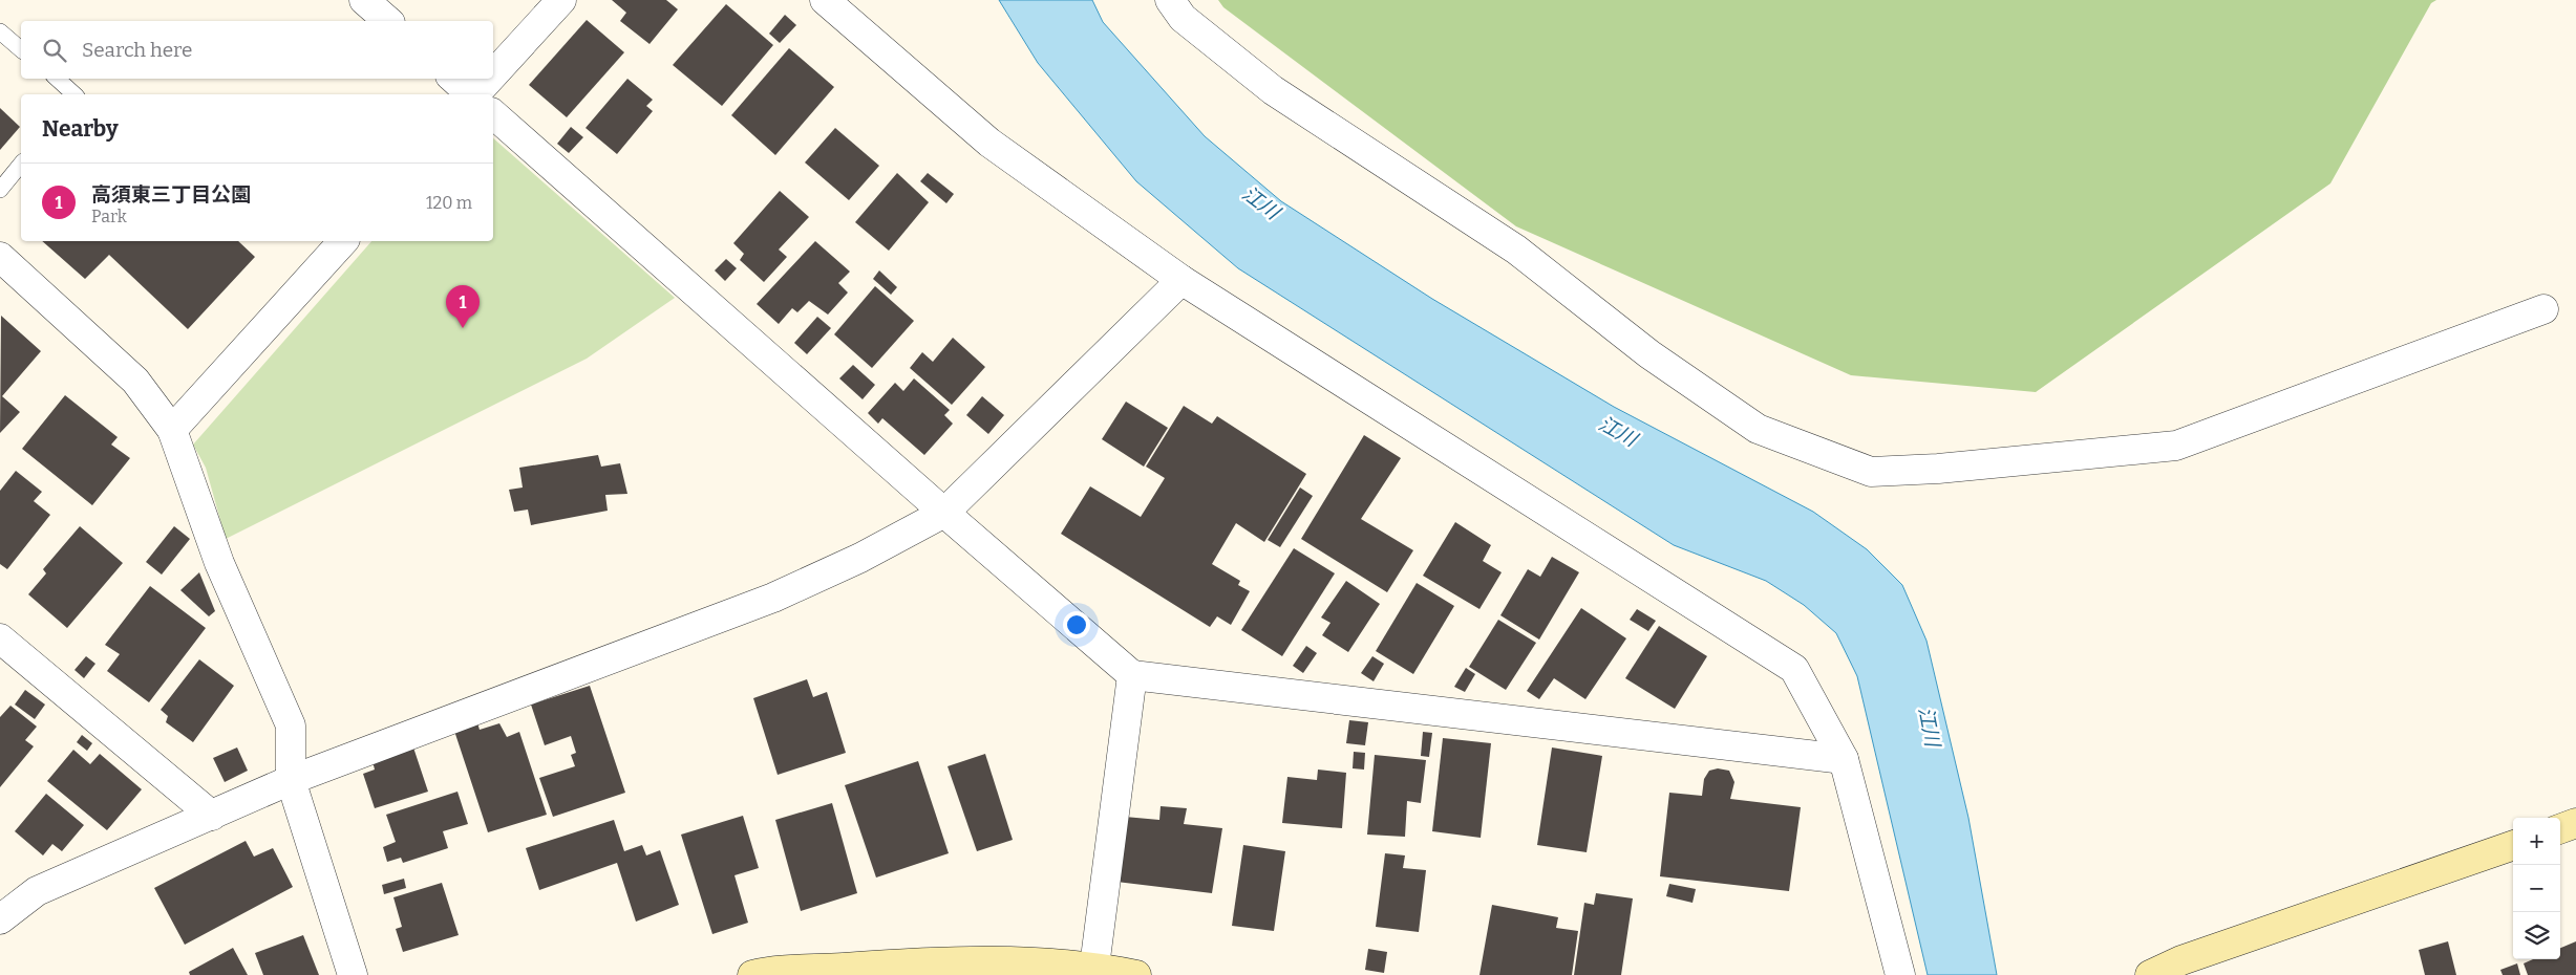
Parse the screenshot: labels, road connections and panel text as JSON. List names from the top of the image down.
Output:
{
  "water": ["江川"],
  "page": {
    "search": "Search here",
    "heading": "Nearby",
    "list": [
      {
        "mark": "1",
        "name": "高須東三丁目公園",
        "note": "Park",
        "value": "120 m"
      }
    ],
    "pins": "1",
    "map_buttons": ["+", "−"]
  }
}
